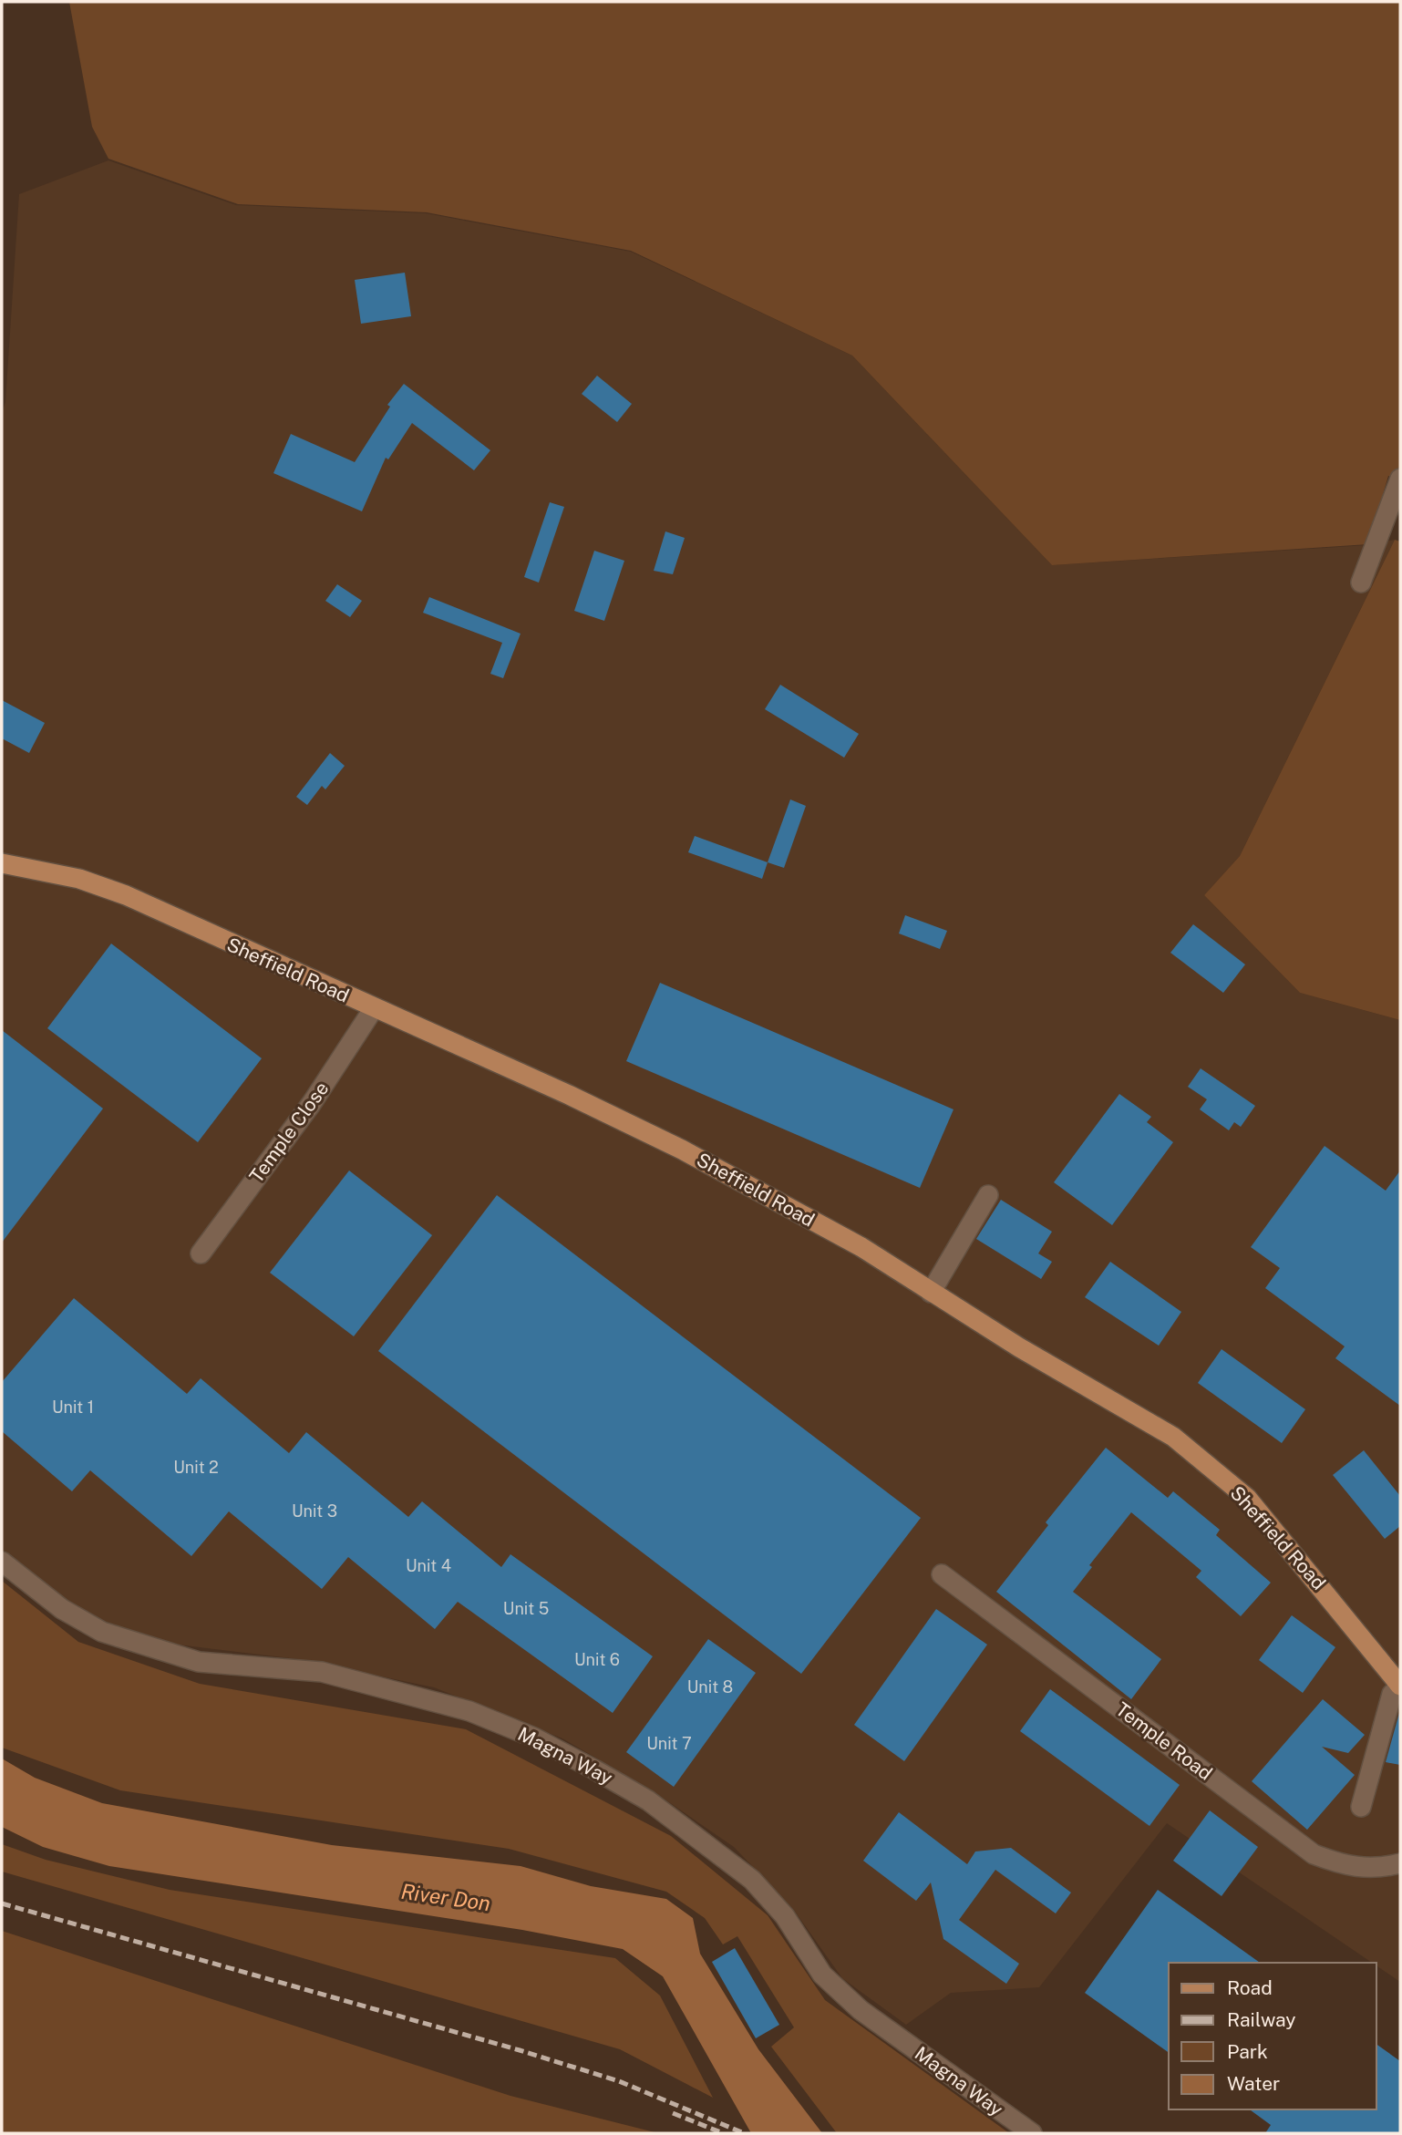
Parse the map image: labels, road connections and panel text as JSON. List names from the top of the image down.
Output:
{
  "streets": {
    "main road": ["Sheffield Road"],
    "street": ["Temple Close", "Temple Road", "Magna Way"]
  },
  "crossings": [
    ["Sheffield Road", "Temple Close"]
  ],
  "water": ["River Don"],
  "house_numbers": [
    "Unit 1",
    "Unit 2",
    "Unit 3",
    "Unit 4",
    "Unit 5",
    "Unit 6",
    "Unit 8",
    "Unit 7"
  ],
  "legend": [
    "Road",
    "Railway",
    "Park",
    "Water"
  ]
}
